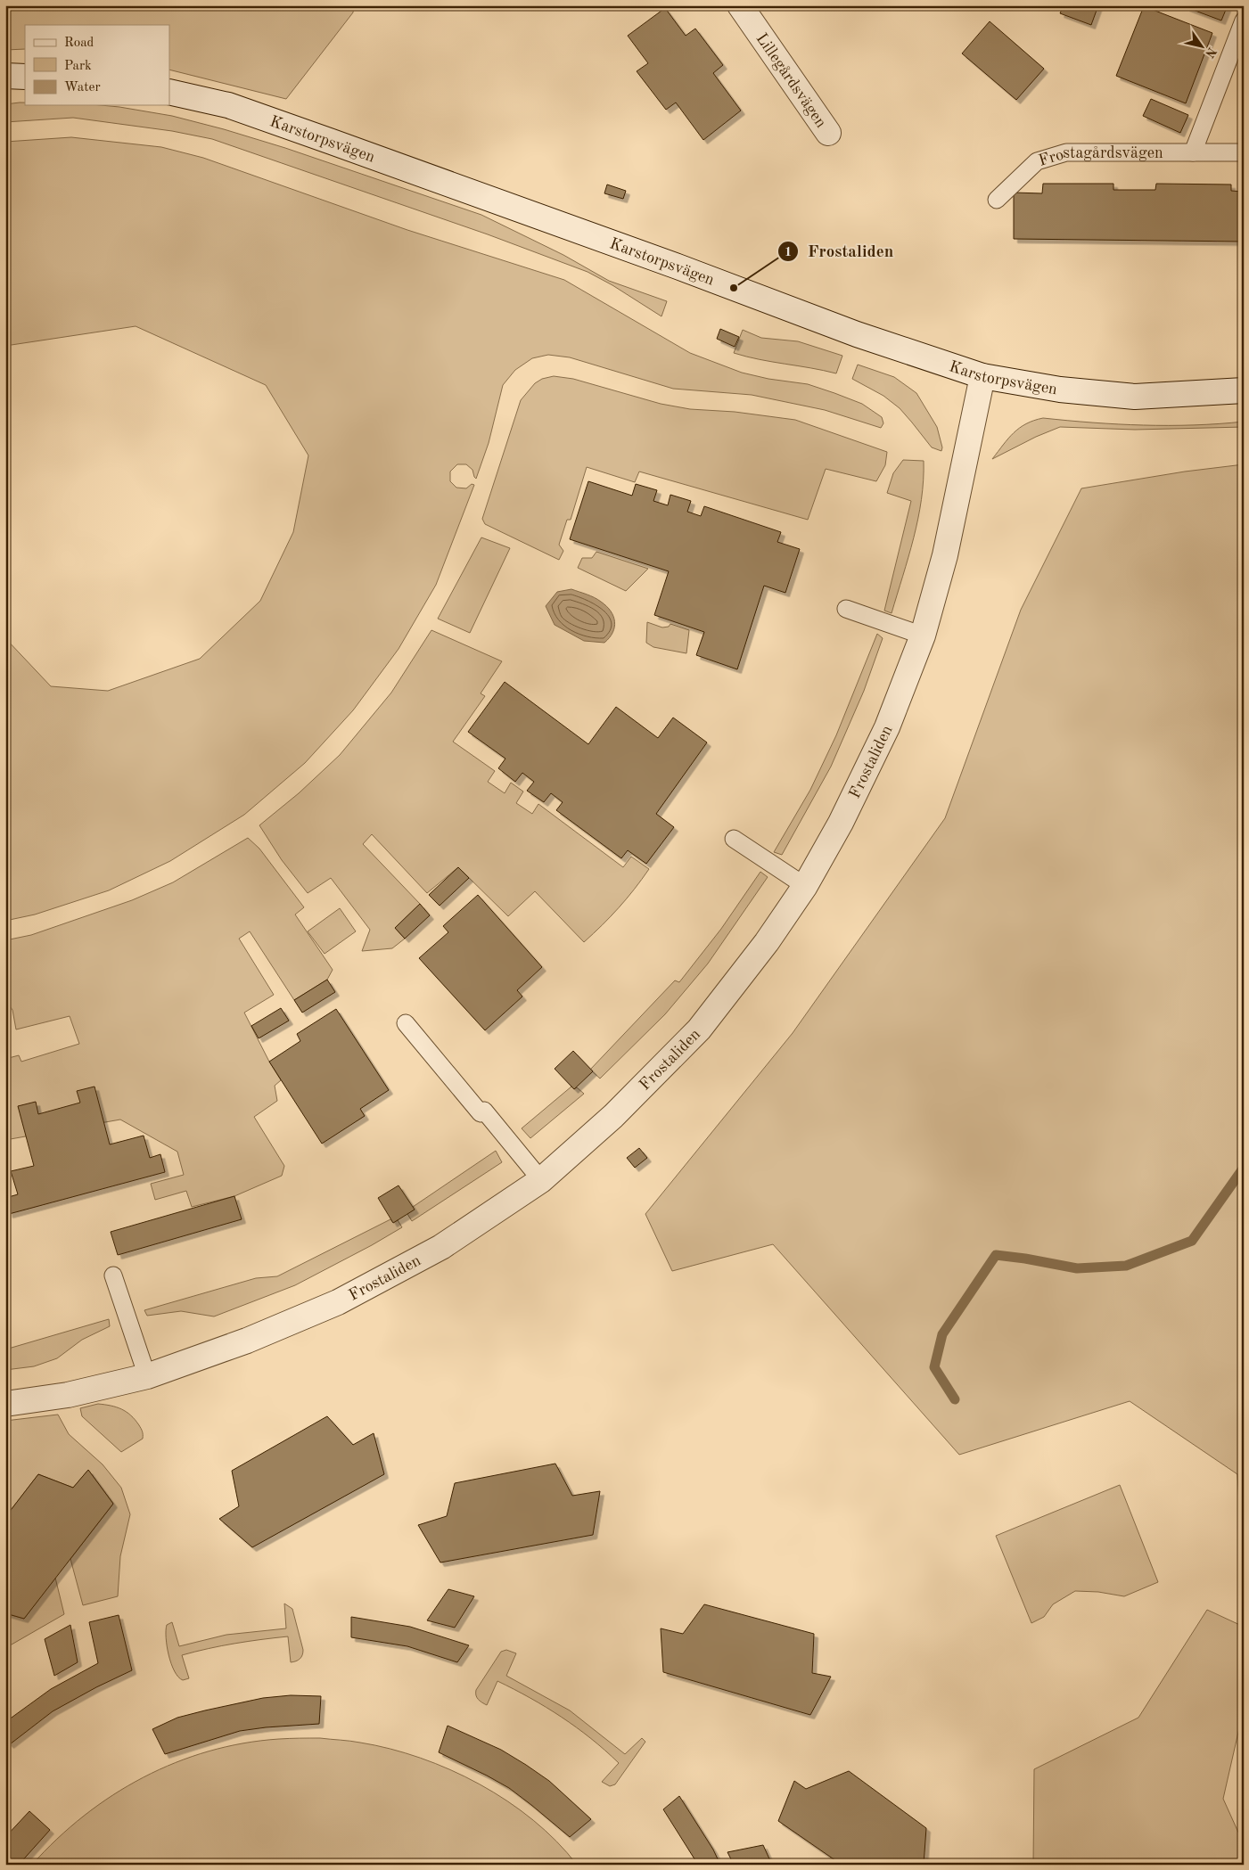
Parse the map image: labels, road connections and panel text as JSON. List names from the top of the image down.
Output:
{
  "streets": {
    "street": ["Lillegårdsvägen", "Karstorpsvägen", "Frostaliden"],
    "lane": ["Frostagårdsvägen"]
  },
  "crossings": [
    ["Karstorpsvägen", "Frostaliden"]
  ],
  "places": ["Frostaliden"],
  "legend": ["Road", "Park", "Water"],
  "north": "bottom right"
}
